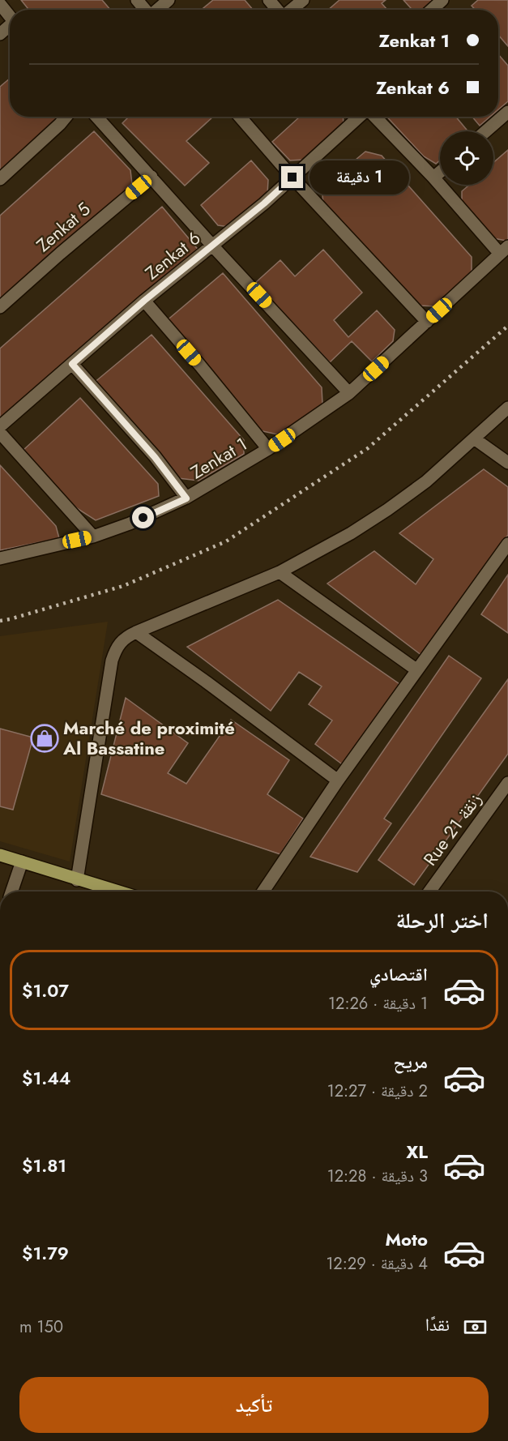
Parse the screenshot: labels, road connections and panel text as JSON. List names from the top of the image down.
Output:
{
  "streets": {
    "street": [
      "Zenkat 5",
      "Zenkat 6",
      "Zenkat 1",
      "Rue 21 زنقة"
    ]
  },
  "places": {
    "shop": ["Marché de proximité Al Bassatine"]
  },
  "page": {
    "banner": ["Zenkat 1", "Zenkat 6"],
    "bubble": "1 دقيقة",
    "heading": "اختر الرحلة",
    "list": [
      {
        "name": "اقتصادي",
        "note": "1 دقيقة · 12:26",
        "value": "$1.07"
      },
      {
        "name": "مريح",
        "note": "2 دقيقة · 12:27",
        "value": "$1.44"
      },
      {
        "name": "XL",
        "note": "3 دقيقة · 12:28",
        "value": "$1.81"
      },
      {
        "name": "Moto",
        "note": "4 دقيقة · 12:29",
        "value": "$1.79"
      }
    ],
    "pay": ["نقدًا", "150 m"],
    "buttons": "تأكيد"
  }
}
